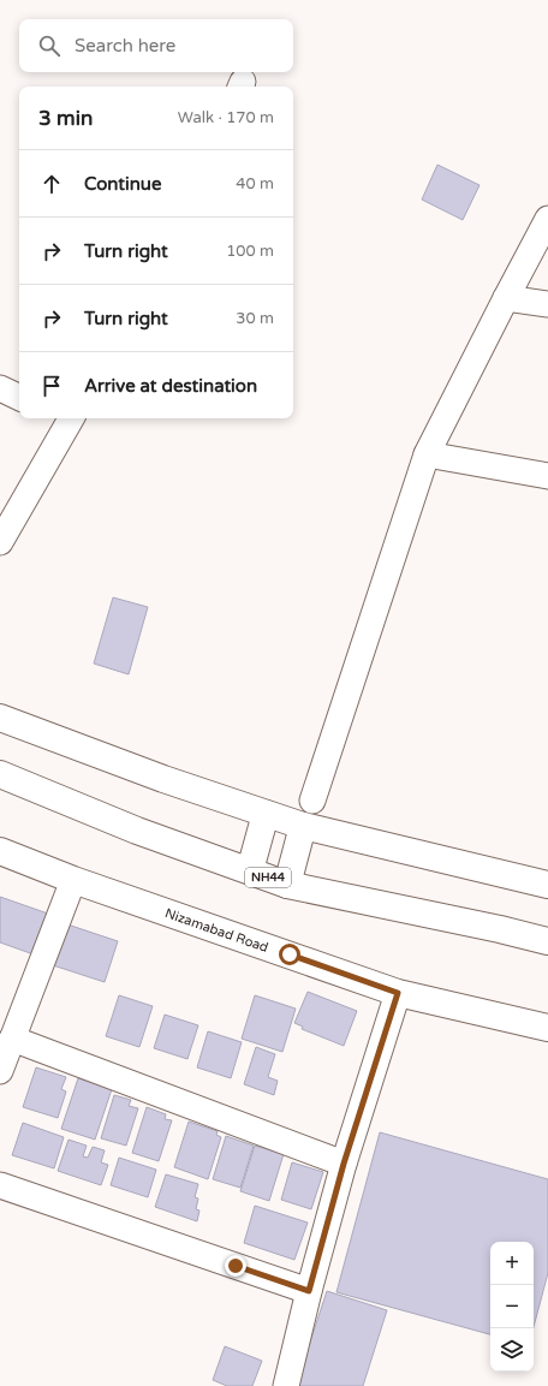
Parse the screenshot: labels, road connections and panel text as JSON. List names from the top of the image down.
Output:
{
  "streets": {
    "main road": ["NH44", "Nizamabad Road"]
  },
  "page": {
    "search": "Search here",
    "heading": ["3 min", "Walk · 170 m"],
    "list": [
      ["Continue", "40 m"],
      ["Turn right", "100 m"],
      ["Turn right", "30 m"],
      "Arrive at destination"
    ],
    "map_buttons": ["+", "−"]
  }
}
